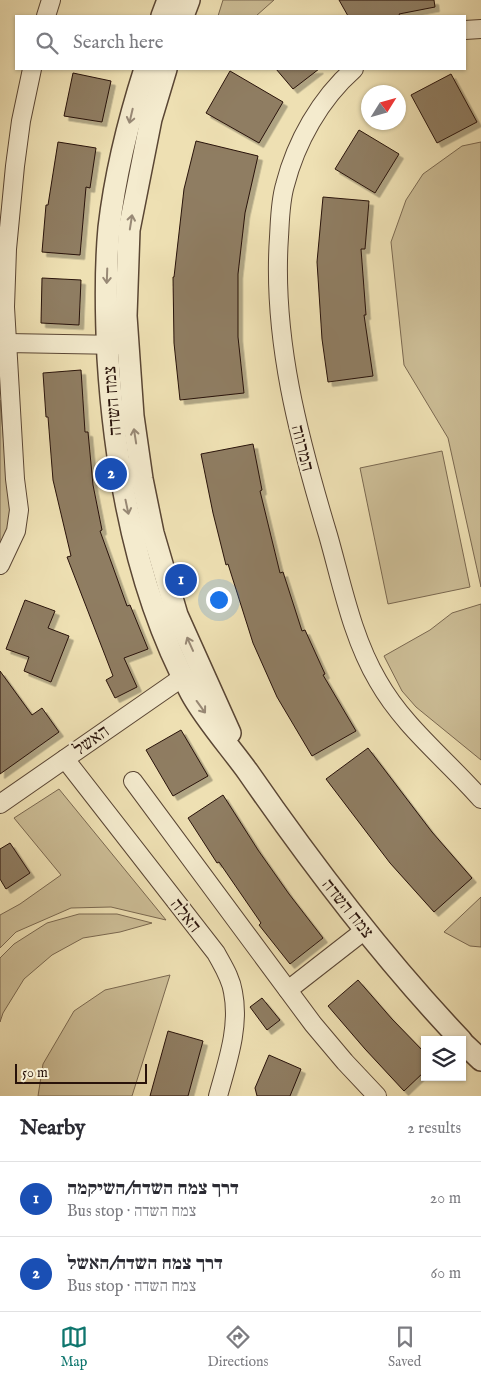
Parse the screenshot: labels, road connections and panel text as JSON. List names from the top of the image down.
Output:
{
  "streets": {
    "street": [
      "צמח השדה",
      "המרווה",
      "האשל",
      "האלה"
    ]
  },
  "crossings": [
    ["צמח השדה", "האשל"],
    ["האשל", "האלה"]
  ],
  "scale_bar": "50 m",
  "north": "top right",
  "page": {
    "search": "Search here",
    "pins": ["2", "1"],
    "scale": "50 m",
    "heading": ["Nearby", "2 results"],
    "list": [
      {
        "mark": "1",
        "name": "דרך צמח השדה/השיקמה",
        "note": "Bus stop · צמח השדה",
        "value": "20 m"
      },
      {
        "mark": "2",
        "name": "דרך צמח השדה/האשל",
        "note": "Bus stop · צמח השדה",
        "value": "60 m"
      }
    ],
    "nav": ["Map", "Directions", "Saved"]
  }
}
